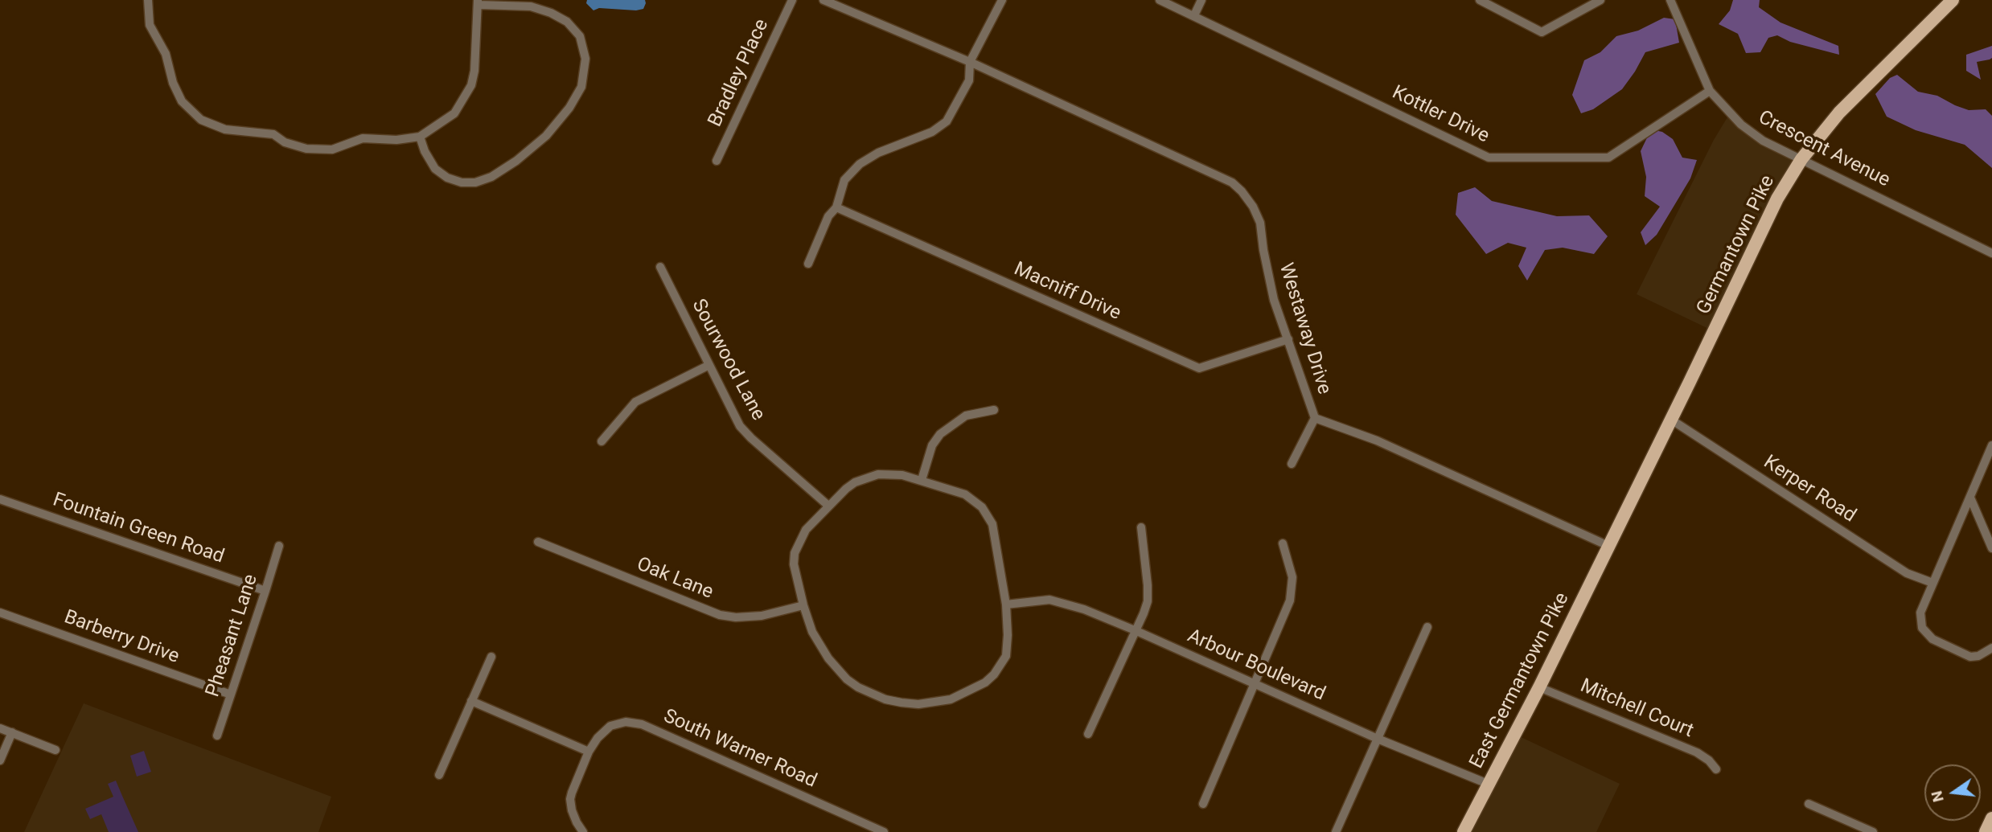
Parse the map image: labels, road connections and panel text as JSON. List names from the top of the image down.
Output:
{
  "streets": {
    "main road": ["Germantown Pike", "East Germantown Pike"],
    "street": [
      "Bradley Place",
      "Kottler Drive",
      "Crescent Avenue",
      "Macniff Drive",
      "Westaway Drive",
      "Sourwood Lane",
      "Kerper Road",
      "Fountain Green Road",
      "Oak Lane",
      "Pheasant Lane",
      "Barberry Drive",
      "Arbour Boulevard",
      "Mitchell Court",
      "South Warner Road"
    ]
  },
  "crossings": [
    ["Kottler Drive", "Crescent Avenue"],
    ["Crescent Avenue", "Germantown Pike"],
    ["Germantown Pike", "Westaway Drive"],
    ["Germantown Pike", "Kerper Road"],
    ["Germantown Pike", "East Germantown Pike"],
    ["Macniff Drive", "Westaway Drive"],
    ["Westaway Drive", "East Germantown Pike"],
    ["Fountain Green Road", "Pheasant Lane"],
    ["Pheasant Lane", "Barberry Drive"],
    ["Arbour Boulevard", "East Germantown Pike"],
    ["East Germantown Pike", "Mitchell Court"]
  ],
  "north": "left"
}
